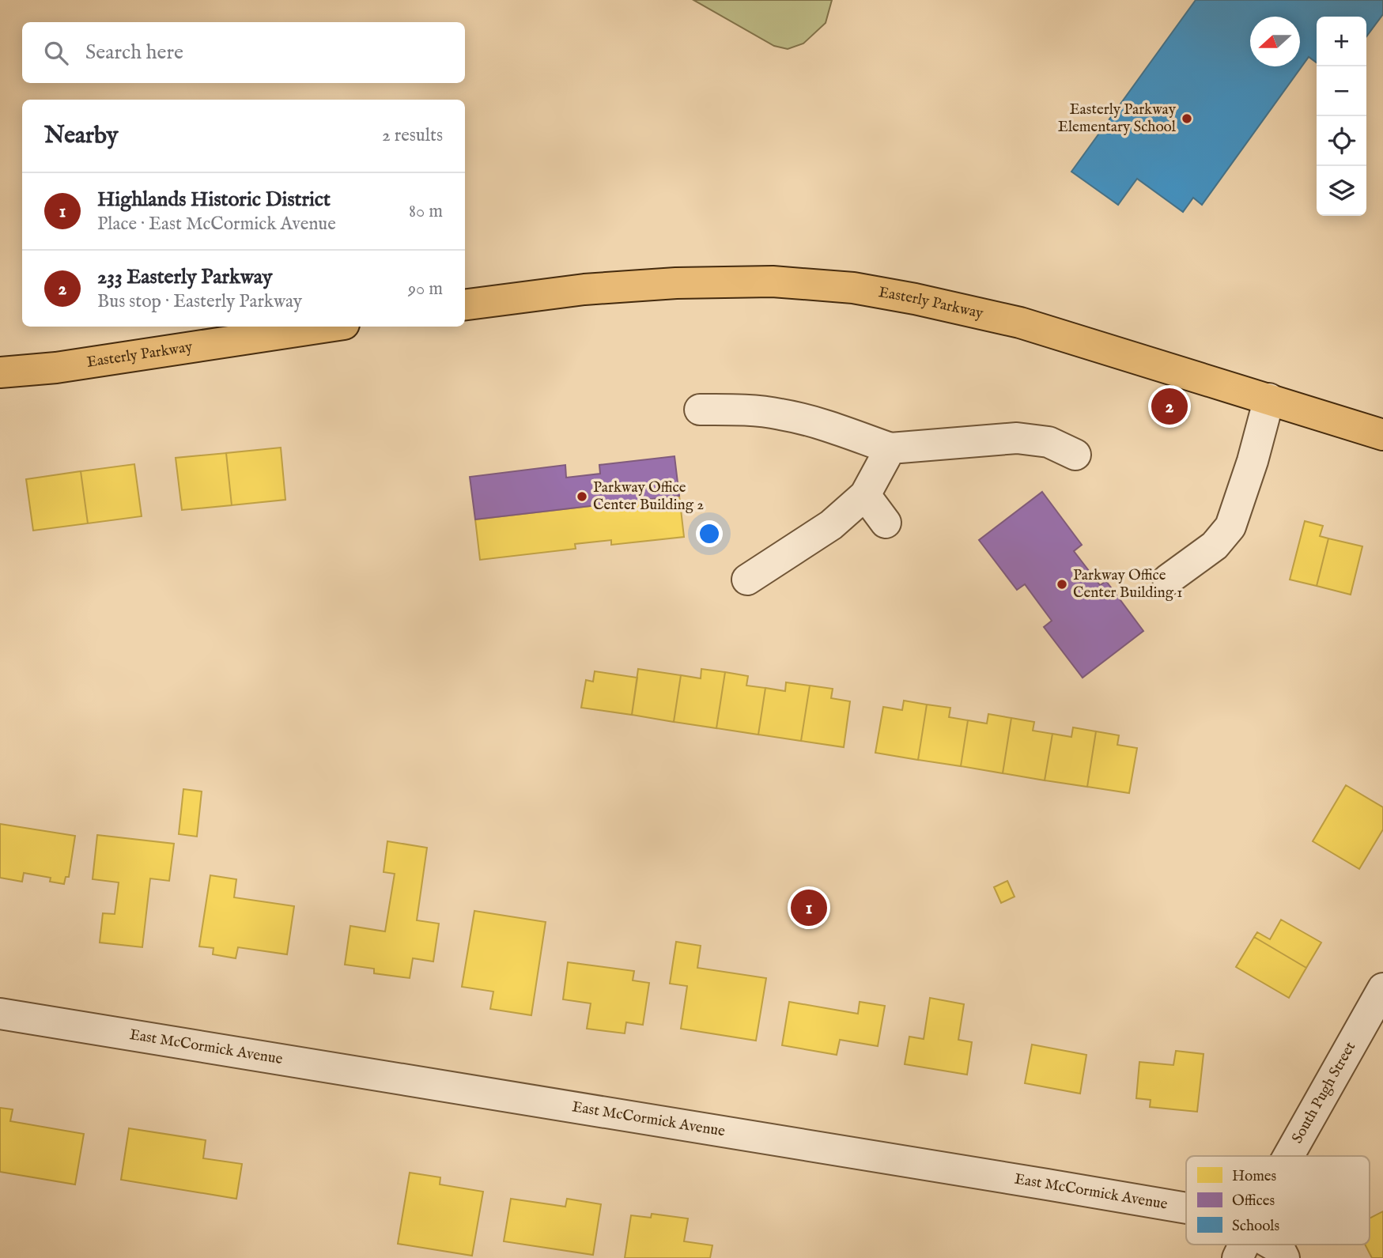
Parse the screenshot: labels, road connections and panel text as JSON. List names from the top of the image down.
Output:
{
  "streets": {
    "main road": ["Easterly Parkway"],
    "street": ["East McCormick Avenue", "South Pugh Street"]
  },
  "places": ["Easterly Parkway Elementary School", "Parkway Office Center Building 2", "Parkway Office Center Building 1"],
  "legend": ["Homes", "Offices", "Schools"],
  "north": "left",
  "page": {
    "map_buttons": ["+", "−"],
    "search": "Search here",
    "heading": ["Nearby", "2 results"],
    "list": [
      {
        "mark": "1",
        "name": "Highlands Historic District",
        "note": "Place · East McCormick Avenue",
        "value": "80 m"
      },
      {
        "mark": "2",
        "name": "233 Easterly Parkway",
        "note": "Bus stop · Easterly Parkway",
        "value": "90 m"
      }
    ],
    "pins": ["2", "1"]
  }
}
